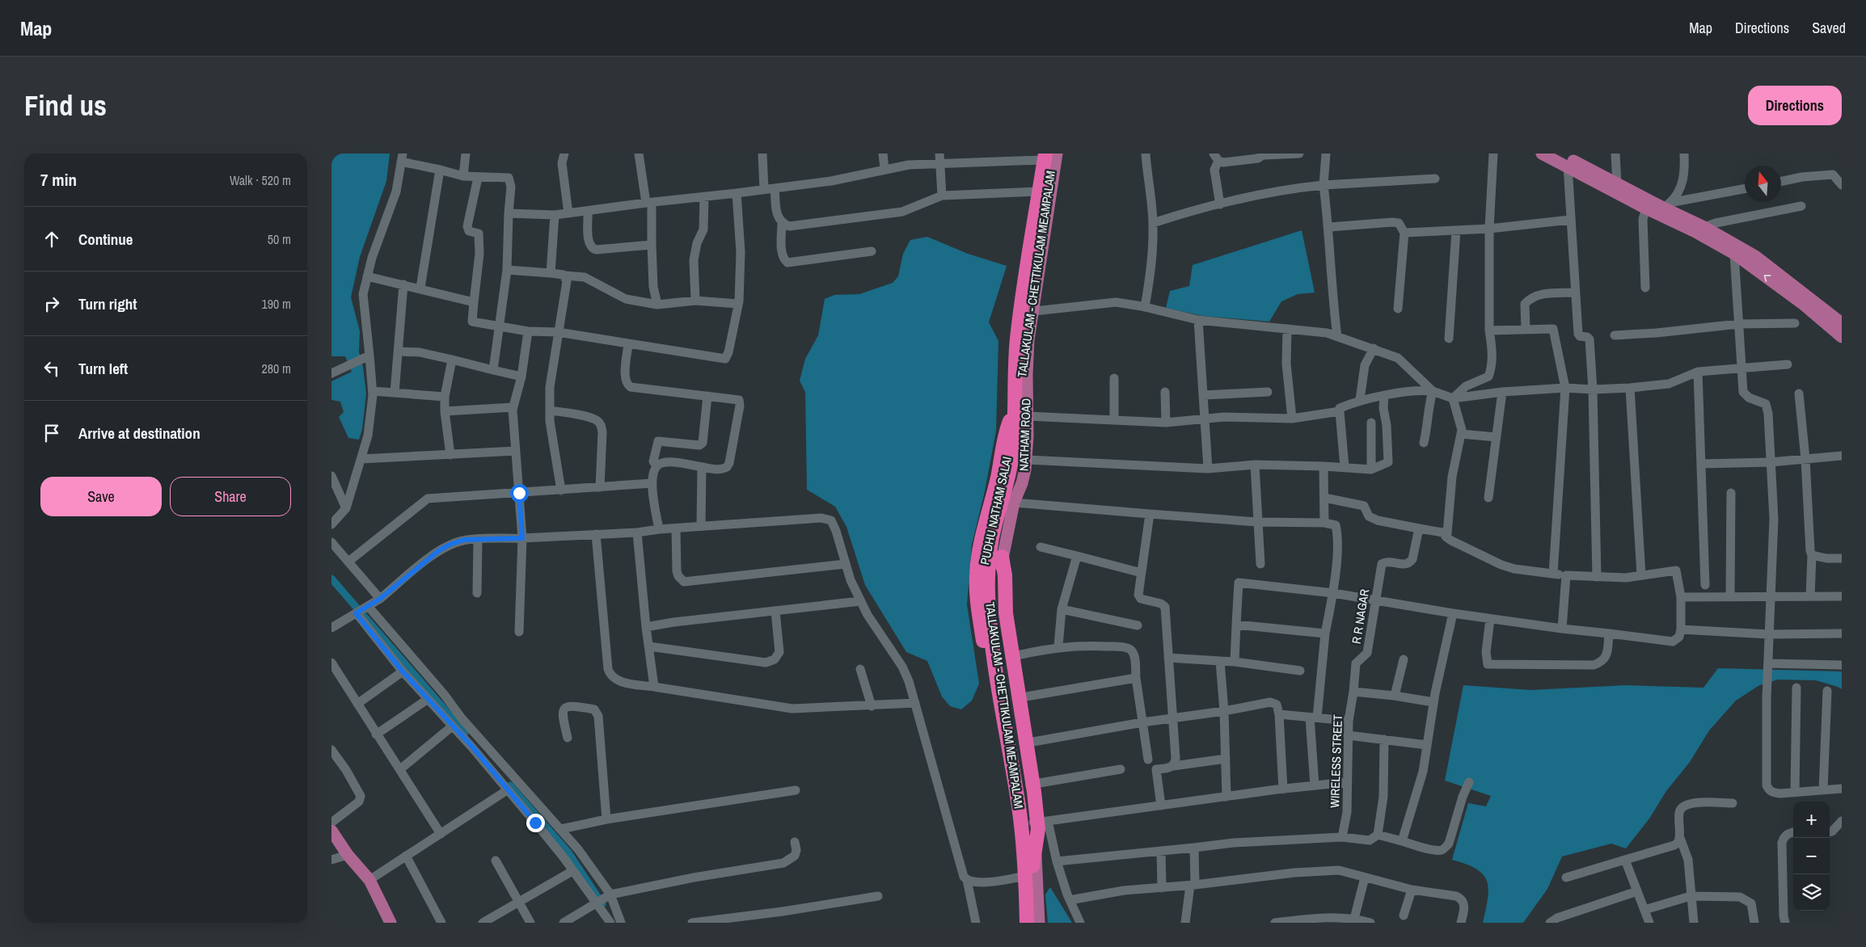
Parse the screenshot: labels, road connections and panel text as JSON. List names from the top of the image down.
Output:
{
  "streets": {
    "highway": ["TALLAKULAM - CHETTIKULAM MEAMPALAM"],
    "main road": ["NATHAM ROAD", "PUDHU NATHAM SALAI"],
    "street": ["R R NAGAR", "WIRELESS STREET"]
  },
  "crossings": [
    ["TALLAKULAM - CHETTIKULAM MEAMPALAM", "NATHAM ROAD"],
    ["NATHAM ROAD", "PUDHU NATHAM SALAI"],
    ["R R NAGAR", "WIRELESS STREET"]
  ],
  "north": "top",
  "page": {
    "header": "Map",
    "nav": ["Map", "Directions", "Saved"],
    "buttons": [
      "Directions",
      ["Save", "Share"]
    ],
    "title": "Find us",
    "heading": ["7 min", "Walk · 520 m"],
    "list": [
      ["Continue", "50 m"],
      ["Turn right", "190 m"],
      ["Turn left", "280 m"],
      "Arrive at destination"
    ],
    "map_buttons": ["+", "−"]
  }
}
